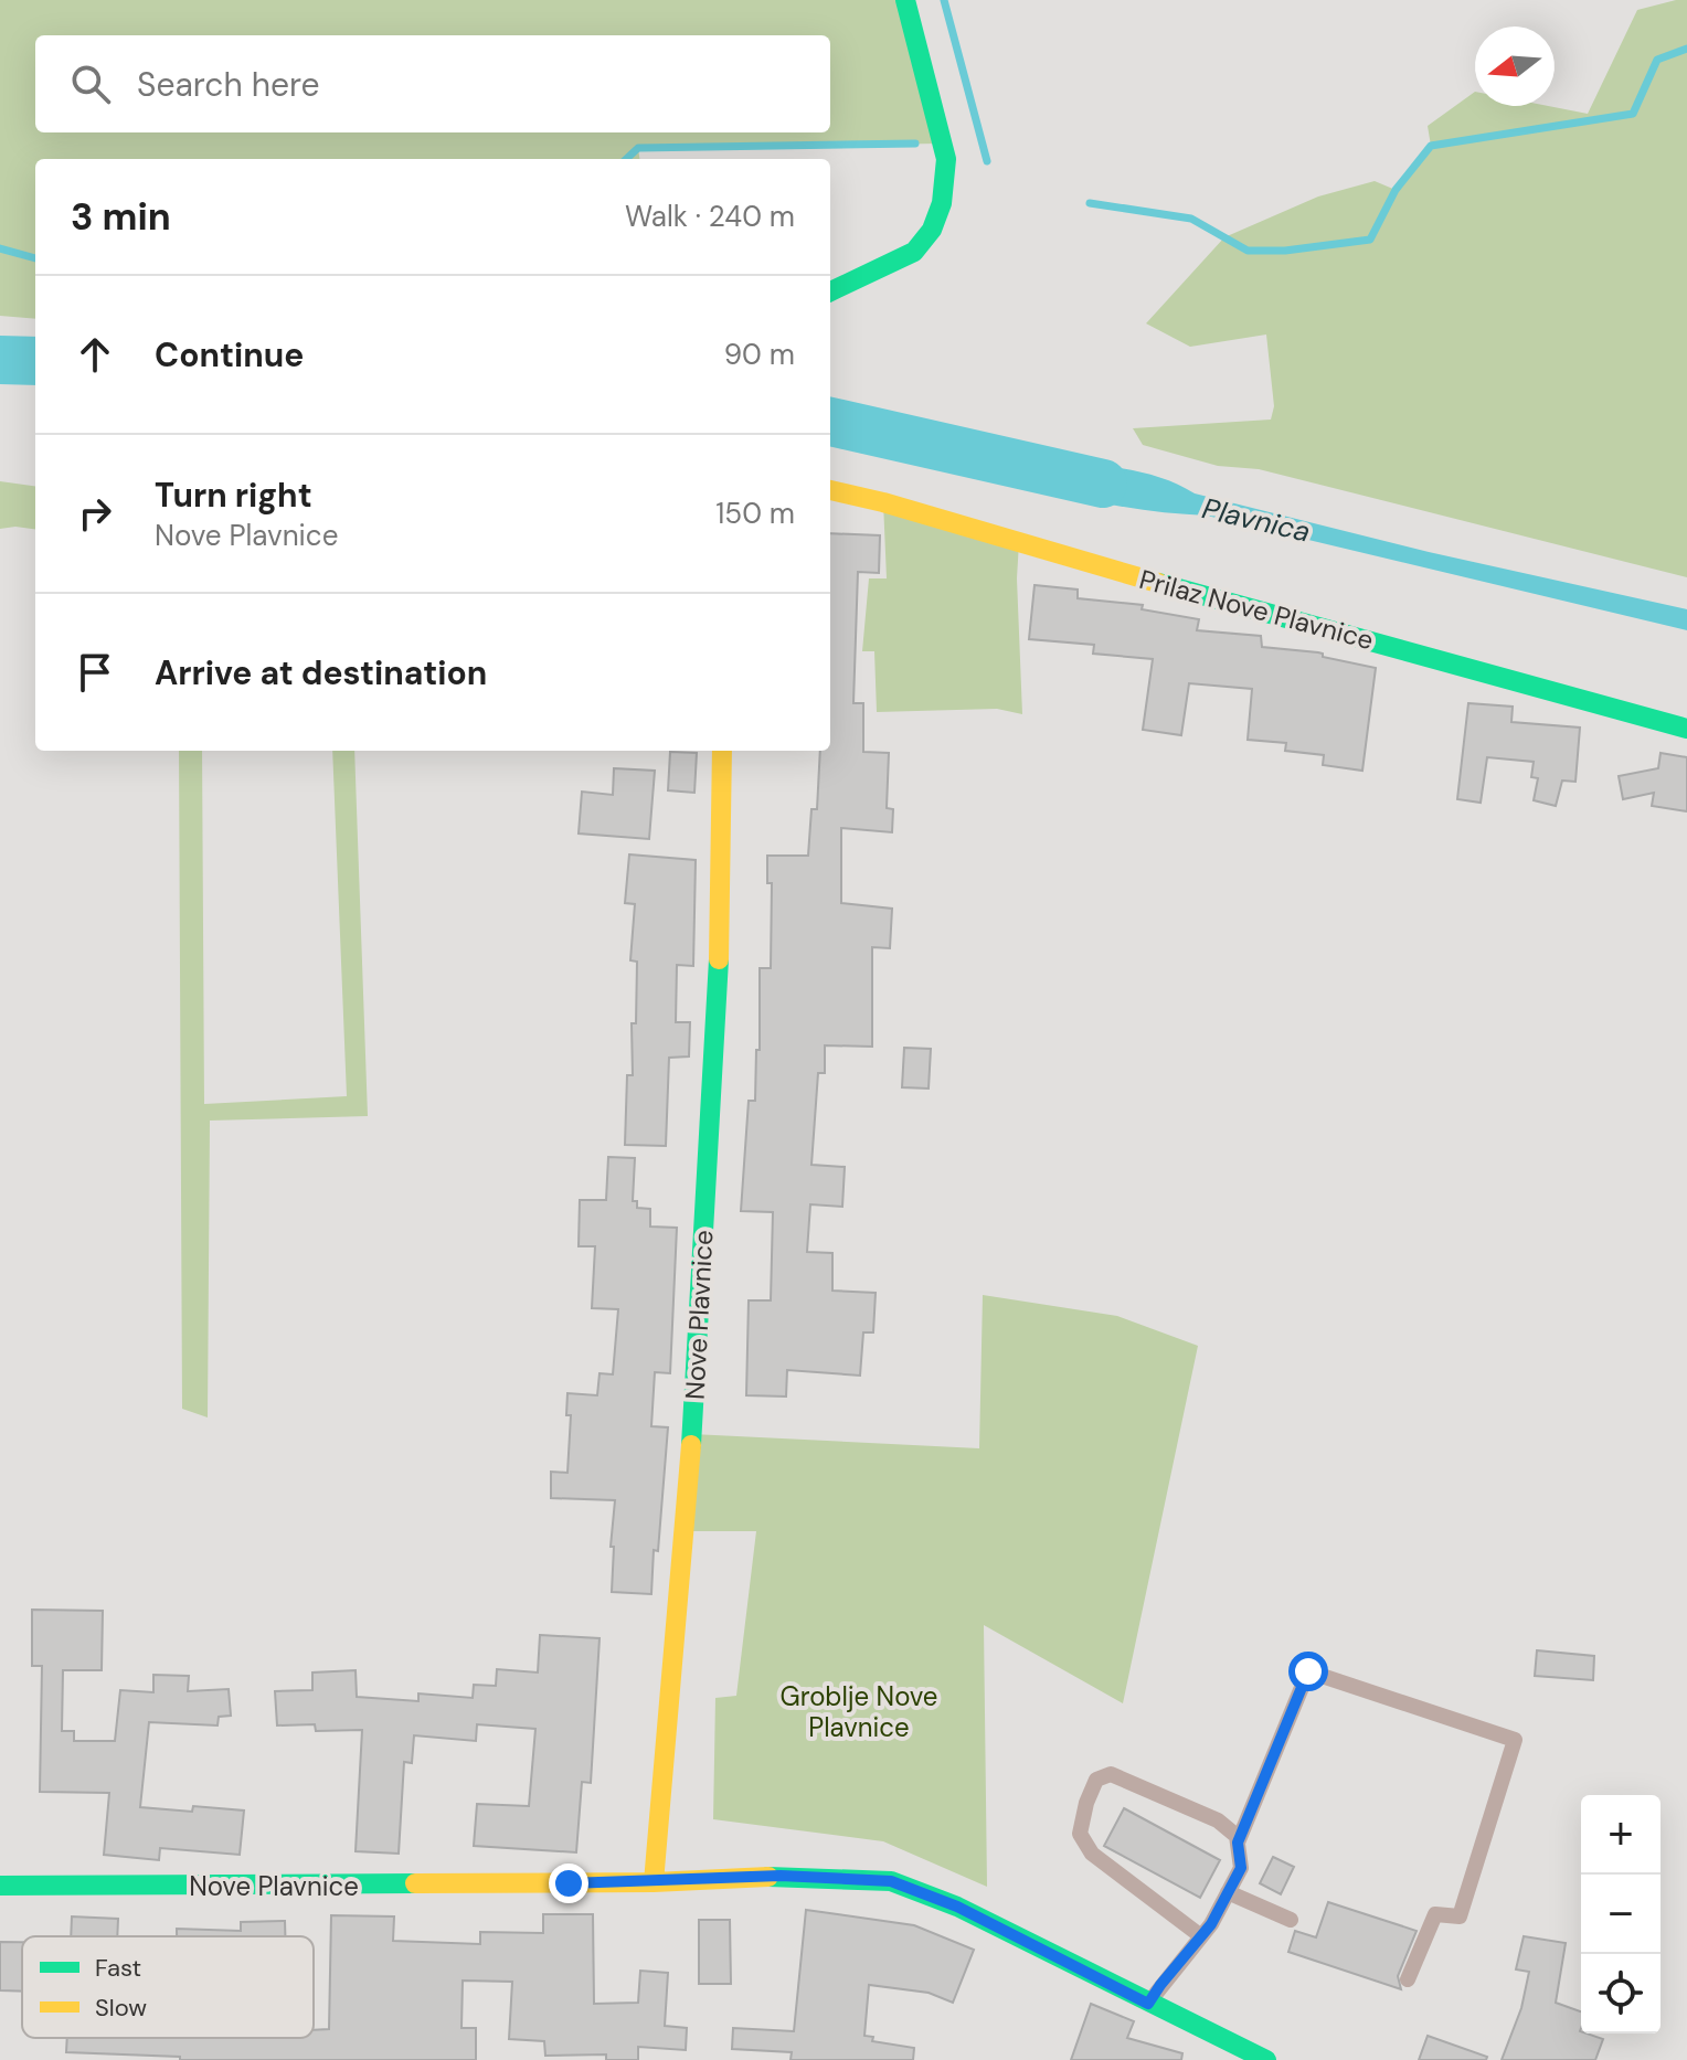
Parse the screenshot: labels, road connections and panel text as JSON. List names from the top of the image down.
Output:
{
  "streets": {
    "street": ["Prilaz Nove Plavnice", "Nove Plavnice"]
  },
  "water": ["Plavnica"],
  "parks": ["Groblje Nove Plavnice"],
  "legend": ["Fast", "Slow"],
  "north": "left",
  "page": {
    "search": "Search here",
    "heading": ["3 min", "Walk · 240 m"],
    "list": [
      ["Continue", "90 m"],
      ["Turn right", "Nove Plavnice", "150 m"],
      "Arrive at destination"
    ],
    "map_buttons": ["+", "−"]
  }
}
